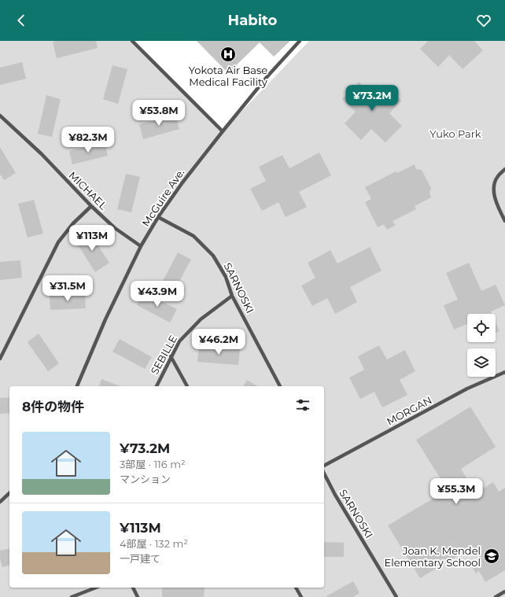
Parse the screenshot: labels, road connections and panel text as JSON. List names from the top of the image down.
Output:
{
  "streets": {
    "lane": [
      "MICHAEL",
      "McGuire Ave.",
      "SARNOSKI",
      "SEBILLE",
      "MORGAN"
    ]
  },
  "crossings": [
    ["MICHAEL", "McGuire Ave."],
    ["McGuire Ave.", "SARNOSKI"],
    ["SARNOSKI", "SEBILLE"]
  ],
  "parks": ["Yuko Park"],
  "places": {
    "hospital": ["Yokota Air Base Medical Facility"],
    "school or university": ["Joan K. Mendel Elementary School"]
  },
  "page": {
    "header": "Habito",
    "price": [
      "¥73.2M",
      "¥53.8M",
      "¥82.3M",
      "¥113M",
      "¥31.5M",
      "¥43.9M",
      "¥46.2M",
      "¥55.3M"
    ],
    "heading": "8件の物件",
    "list": [
      {
        "name": "¥73.2M",
        "note": "3部屋 · 116 m² · マンション"
      },
      {
        "name": "¥113M",
        "note": "4部屋 · 132 m² · 一戸建て"
      }
    ]
  }
}
